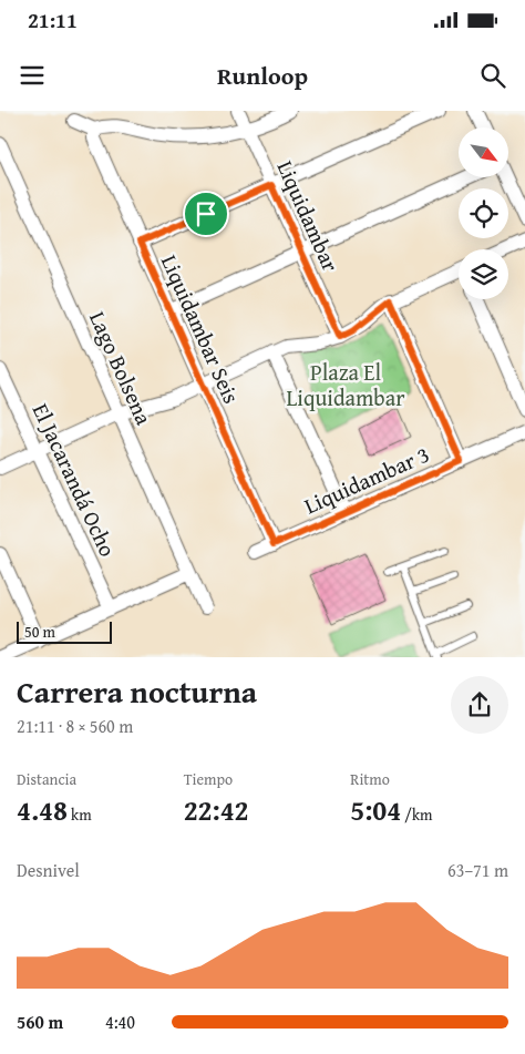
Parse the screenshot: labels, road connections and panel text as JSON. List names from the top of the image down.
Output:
{
  "streets": {
    "street": [
      "Liquidambar",
      "Liquidambar Seis",
      "Lago Bolsena",
      "El Jacarandá Ocho",
      "Liquidambar 3"
    ]
  },
  "crossings": [
    ["Liquidambar Seis", "Liquidambar 3"]
  ],
  "parks": ["Plaza El Liquidambar"],
  "scale_bar": "50 m",
  "north": "bottom right",
  "page": {
    "status": "21:11",
    "header": "Runloop",
    "scale": "50 m",
    "heading": ["Carrera nocturna", "21:11 · 8 × 560 m"],
    "stats": [
      ["Distancia", "4.48 km"],
      ["Tiempo", "22:42"],
      ["Ritmo", "5:04 /km"]
    ],
    "chart": ["Desnivel", "63–71 m"],
    "list": [
      {
        "name": "560 m",
        "note": "4:40"
      }
    ]
  }
}
